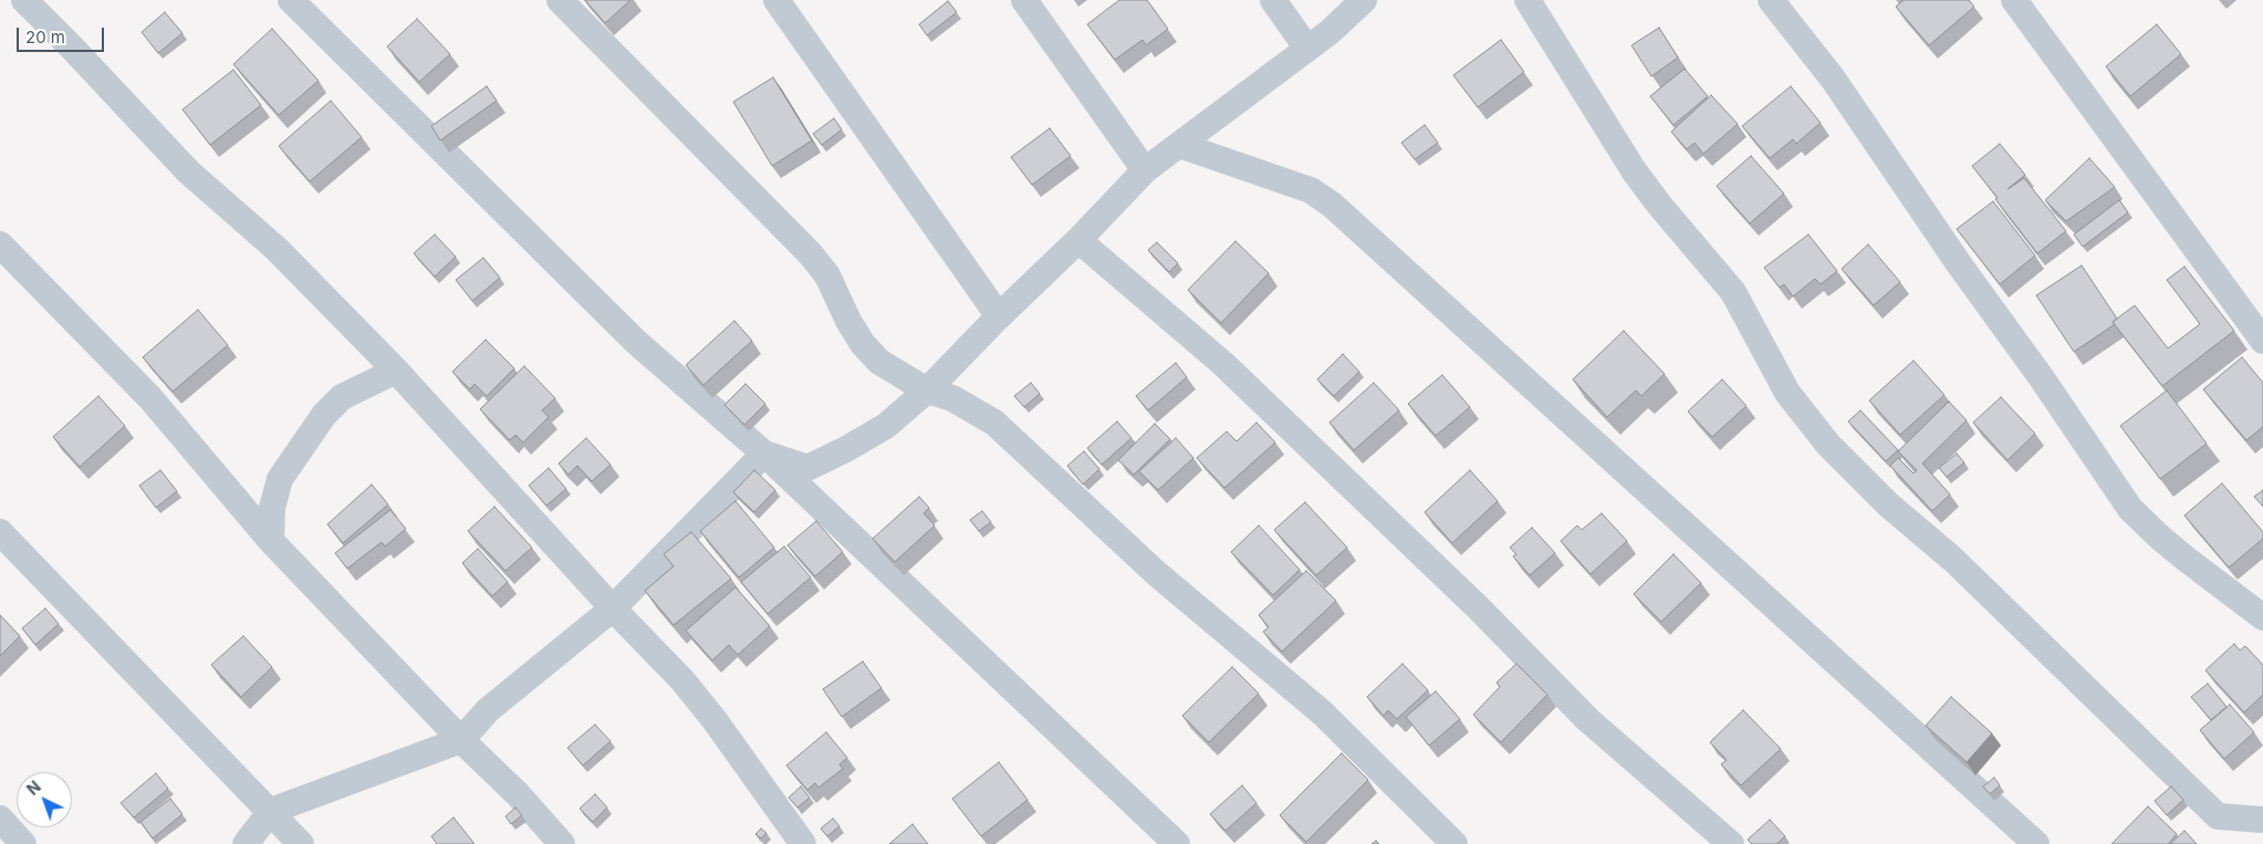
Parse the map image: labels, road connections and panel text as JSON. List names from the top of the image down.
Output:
{
  "scale_bar": "20 m",
  "north": "top left"
}
